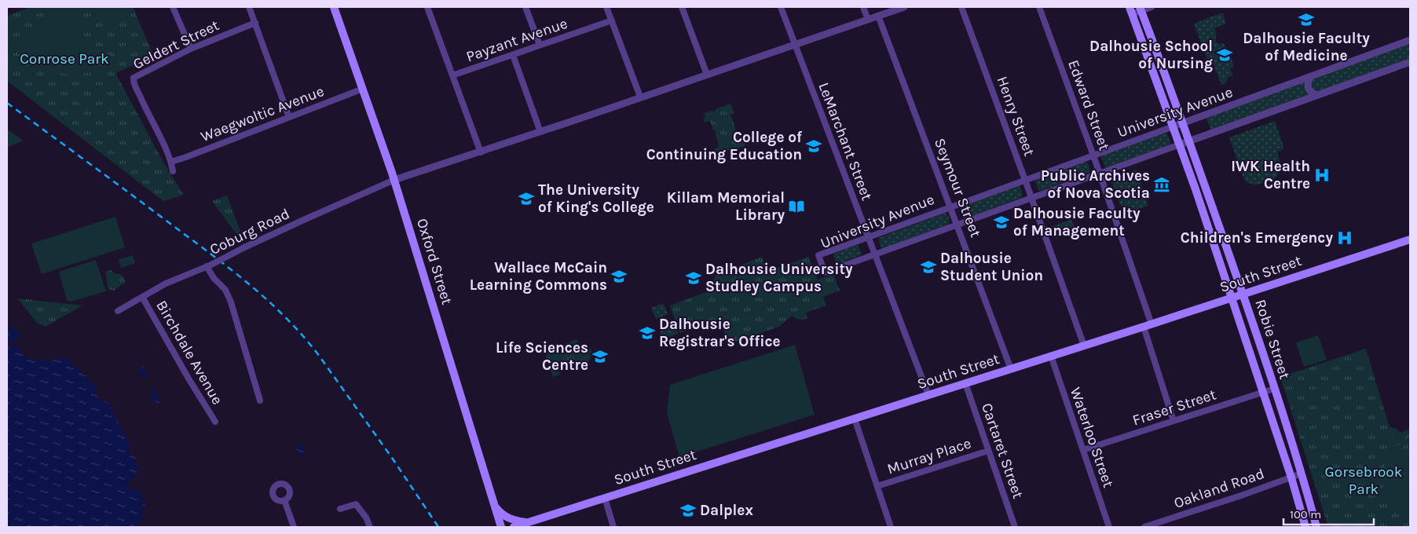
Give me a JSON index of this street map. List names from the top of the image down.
{
  "streets": {
    "main road": ["Oxford Street", "South Street", "Robie Street"],
    "street": [
      "Payzant Avenue",
      "Geldert Street",
      "Edward Street",
      "University Avenue",
      "Waegwoltic Avenue",
      "Henry Street",
      "LeMarchant Street",
      "Seymour Street",
      "Coburg Road",
      "Birchdale Avenue",
      "Fraser Street",
      "Waterloo Street",
      "Cartaret Street",
      "Murray Place",
      "Oakland Road"
    ]
  },
  "crossings": [
    ["Geldert Street", "Waegwoltic Avenue"],
    ["Edward Street", "University Avenue"],
    ["Edward Street", "South Street"],
    ["Edward Street", "Fraser Street"],
    ["University Avenue", "Henry Street"],
    ["University Avenue", "LeMarchant Street"],
    ["University Avenue", "Seymour Street"],
    ["University Avenue", "Robie Street"],
    ["Waegwoltic Avenue", "Oxford Street"],
    ["Henry Street", "South Street"],
    ["LeMarchant Street", "South Street"],
    ["Seymour Street", "South Street"],
    ["Coburg Road", "Oxford Street"],
    ["Coburg Road", "Birchdale Avenue"],
    ["South Street", "Robie Street"],
    ["South Street", "Waterloo Street"],
    ["South Street", "Cartaret Street"],
    ["Robie Street", "Fraser Street"],
    ["Robie Street", "Oakland Road"],
    ["Fraser Street", "Waterloo Street"],
    ["Cartaret Street", "Murray Place"]
  ],
  "parks": ["Conrose Park", "Gorsebrook Park"],
  "places": {
    "school or university": [
      "Dalhousie Faculty of Medicine",
      "Dalhousie School of Nursing",
      "College of Continuing Education",
      "The University of King's College",
      "Dalhousie Faculty of Management",
      "Dalhousie Student Union",
      "Wallace McCain Learning Commons",
      "Dalhousie University Studley Campus",
      "Dalhousie Registrar's Office",
      "Life Sciences Centre",
      "Dalplex"
    ],
    "hospital": ["IWK Health Centre", "Children's Emergency"],
    "museum": ["Public Archives of Nova Scotia"],
    "library": ["Killam Memorial Library"]
  },
  "scale_bar": "100 m"
}
